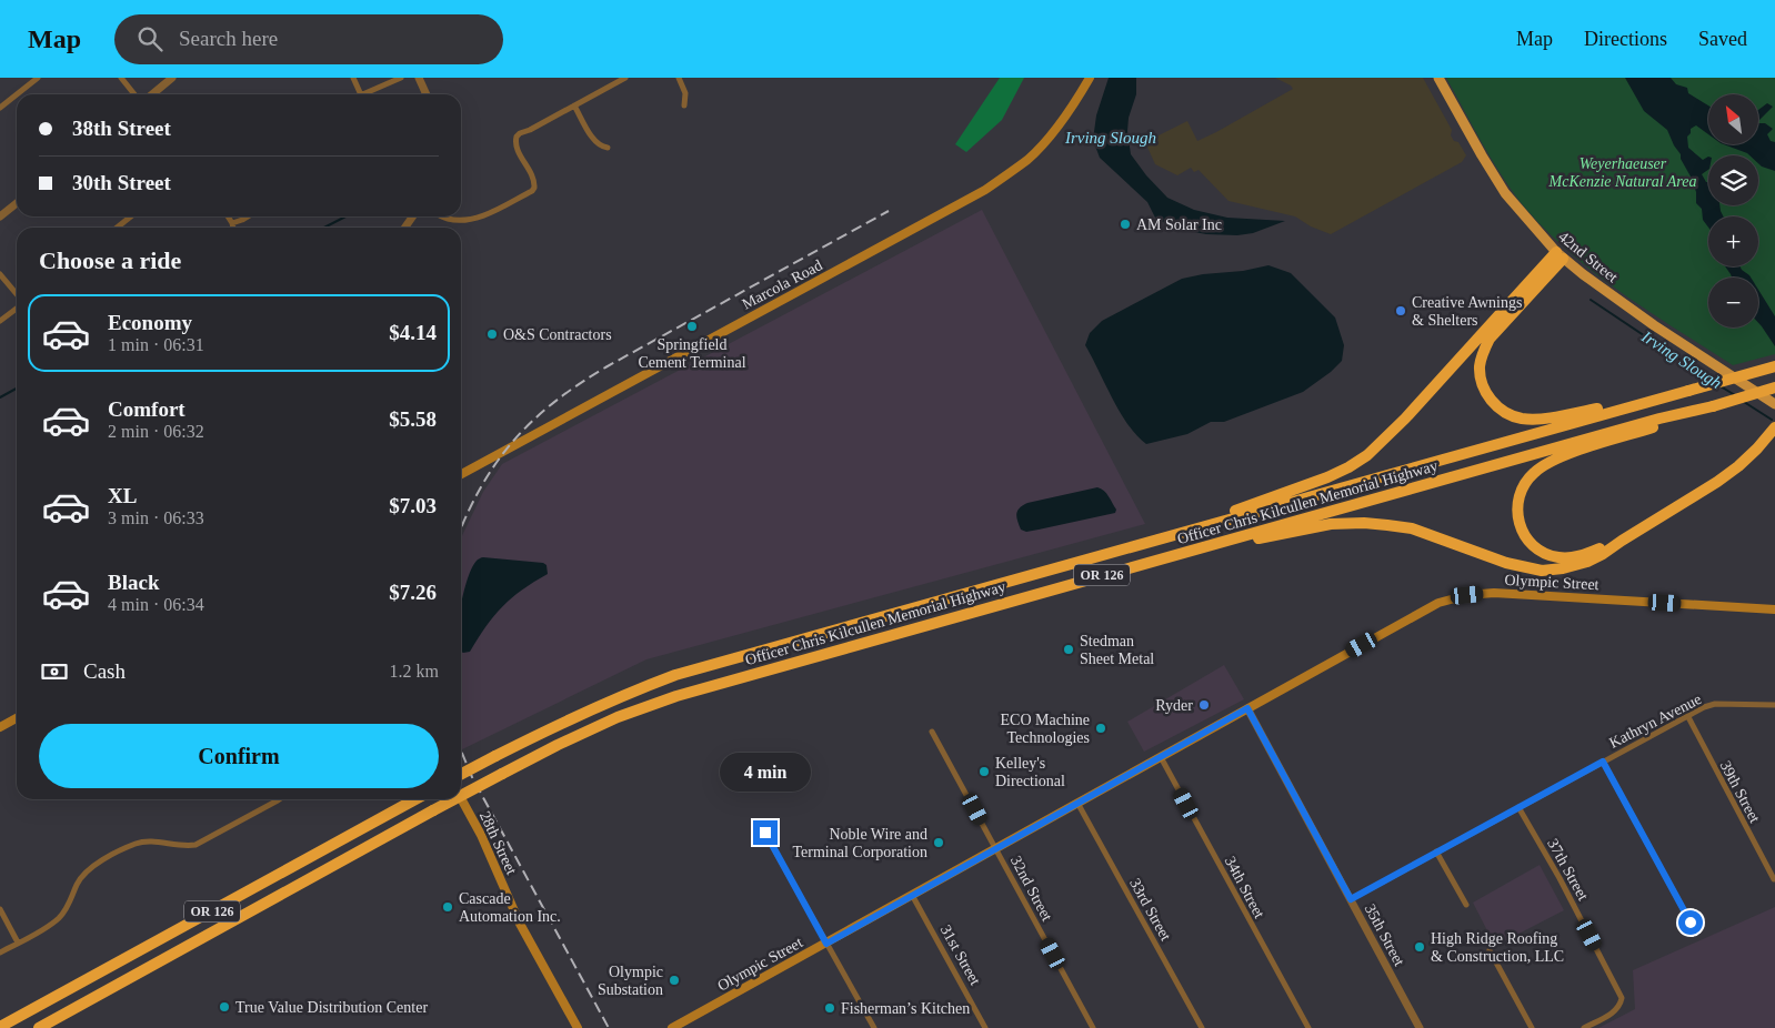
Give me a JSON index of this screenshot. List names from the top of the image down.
{
  "streets": {
    "highway": ["Officer Chris Kilcullen Memorial Highway", "OR 126"],
    "main road": [
      "42nd Street",
      "Marcola Road",
      "Olympic Street",
      "28th Street"
    ],
    "street": [
      "Kathryn Avenue",
      "39th Street",
      "37th Street",
      "34th Street",
      "32nd Street",
      "33rd Street",
      "35th Street",
      "31st Street"
    ]
  },
  "crossings": [
    ["Olympic Street", "34th Street"],
    ["Olympic Street", "32nd Street"],
    ["Olympic Street", "33rd Street"],
    ["Olympic Street", "35th Street"],
    ["Olympic Street", "31st Street"],
    ["Kathryn Avenue", "39th Street"],
    ["Kathryn Avenue", "37th Street"],
    ["Kathryn Avenue", "35th Street"]
  ],
  "water": ["Irving Slough"],
  "parks": ["Weyerhaeuser McKenzie Natural Area"],
  "places": [
    "AM Solar Inc",
    "Creative Awnings & Shelters",
    "Springfield Cement Terminal",
    "O&S Contractors",
    "Stedman Sheet Metal",
    "Ryder",
    "ECO Machine Technologies",
    "Kelley's Directional",
    "Noble Wire and Terminal Corporation",
    "Cascade Automation Inc.",
    "High Ridge Roofing & Construction, LLC",
    "Olympic Substation",
    "True Value Distribution Center",
    "Fisherman’s Kitchen"
  ],
  "north": "top left",
  "page": {
    "header": "Map",
    "search": "Search here",
    "nav": ["Map", "Directions", "Saved"],
    "map_buttons": ["+", "−"],
    "banner": ["38th Street", "30th Street"],
    "heading": "Choose a ride",
    "list": [
      {
        "name": "Economy",
        "note": "1 min · 06:31",
        "value": "$4.14"
      },
      {
        "name": "Comfort",
        "note": "2 min · 06:32",
        "value": "$5.58"
      },
      {
        "name": "XL",
        "note": "3 min · 06:33",
        "value": "$7.03"
      },
      {
        "name": "Black",
        "note": "4 min · 06:34",
        "value": "$7.26"
      }
    ],
    "pay": ["Cash", "1.2 km"],
    "buttons": "Confirm",
    "bubble": "4 min"
  }
}
